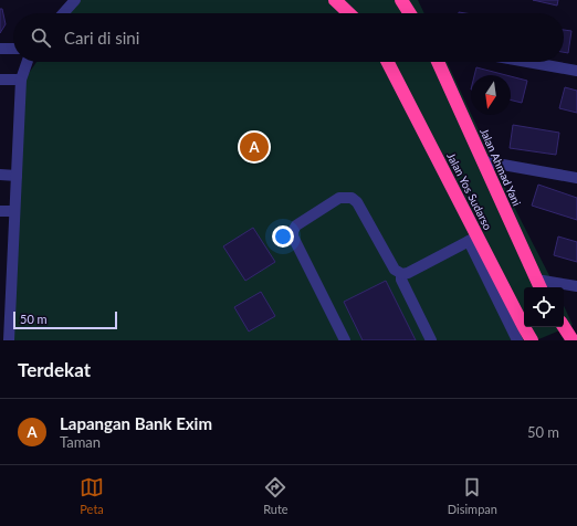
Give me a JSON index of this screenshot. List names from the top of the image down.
{
  "streets": {
    "highway": ["Jalan Ahmad Yani", "Jalan Yos Sudarso"]
  },
  "scale_bar": "50 m",
  "north": "bottom",
  "page": {
    "search": "Cari di sini",
    "pins": "A",
    "scale": "50 m",
    "heading": "Terdekat",
    "list": [
      {
        "mark": "A",
        "name": "Lapangan Bank Exim",
        "note": "Taman",
        "value": "50 m"
      }
    ],
    "nav": ["Peta", "Rute", "Disimpan"]
  }
}
